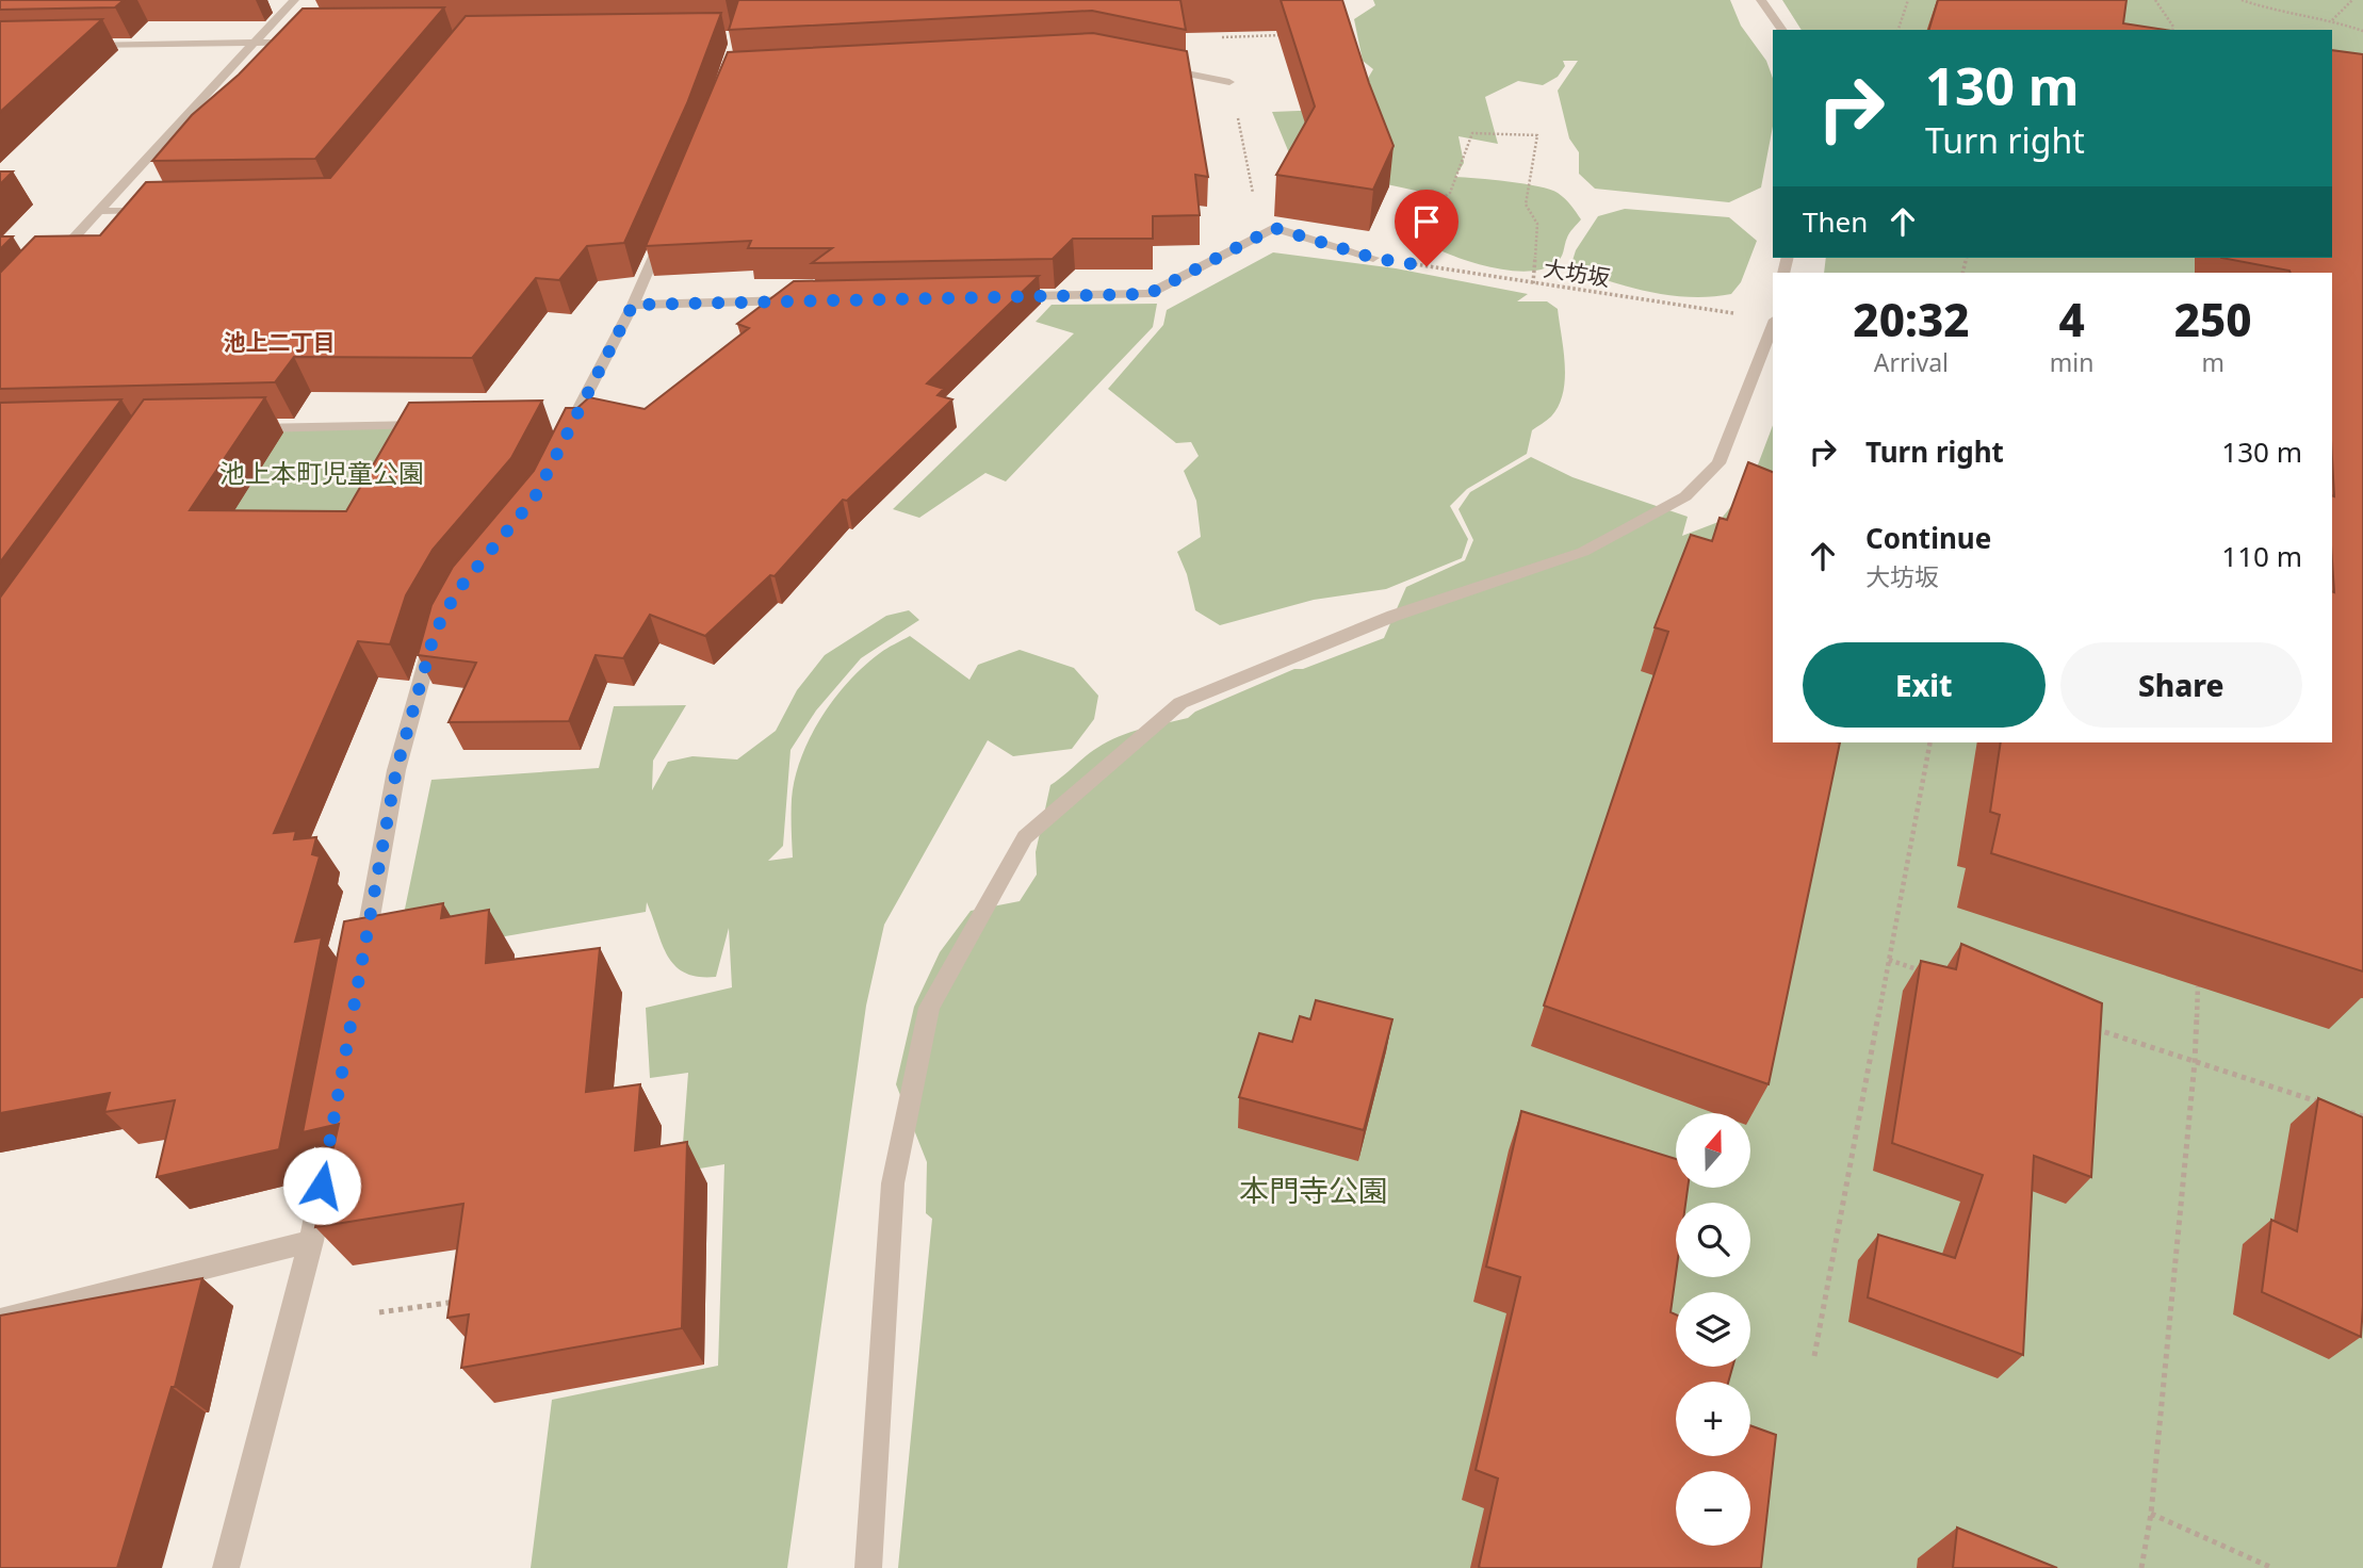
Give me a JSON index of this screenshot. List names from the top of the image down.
{
  "streets": {
    "path": ["大坊坂"]
  },
  "districts": ["池上二丁目"],
  "parks": ["池上本町児童公園", "本門寺公園"],
  "north": "top",
  "page": {
    "turn": ["130 m", "Turn right"],
    "then": "Then",
    "eta": [
      "20:32",
      "Arrival",
      "4",
      "min",
      "250",
      "m"
    ],
    "list": [
      {
        "name": "Turn right",
        "value": "130 m"
      },
      {
        "name": "Continue",
        "note": "大坊坂",
        "value": "110 m"
      }
    ],
    "buttons": ["Exit", "Share"],
    "map_buttons": ["+", "−"]
  }
}
